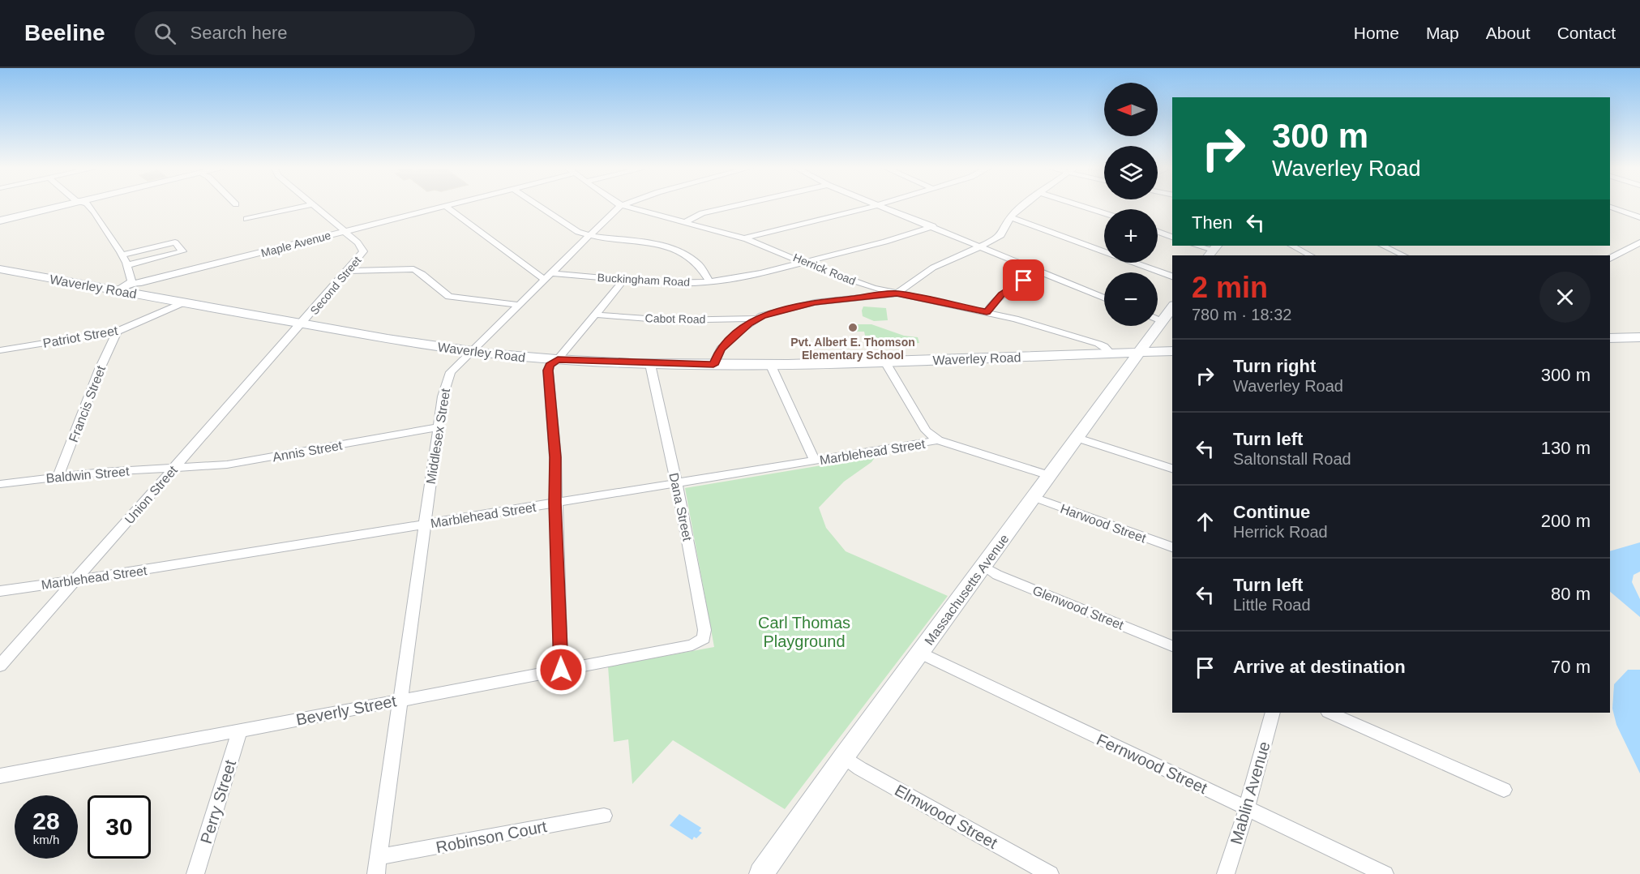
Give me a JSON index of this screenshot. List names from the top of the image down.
{
  "streets": {
    "street": [
      "Maple Avenue",
      "Herrick Road",
      "Buckingham Road",
      "Second Street",
      "Waverley Road",
      "Cabot Road",
      "Patriot Street",
      "Francis Street",
      "Middlesex Street",
      "Annis Street",
      "Marblehead Street",
      "Baldwin Street",
      "Union Street",
      "Dana Street",
      "Harwood Street",
      "Massachusetts Avenue",
      "Glenwood Street",
      "Beverly Street",
      "Fernwood Street",
      "Mablin Avenue",
      "Perry Street",
      "Elmwood Street",
      "Robinson Court"
    ]
  },
  "crossings": [
    ["Maple Avenue", "Second Street"],
    ["Maple Avenue", "Waverley Road"],
    ["Herrick Road", "Buckingham Road"],
    ["Herrick Road", "Waverley Road"],
    ["Herrick Road", "Middlesex Street"],
    ["Buckingham Road", "Middlesex Street"],
    ["Second Street", "Waverley Road"],
    ["Second Street", "Union Street"],
    ["Waverley Road", "Patriot Street"],
    ["Waverley Road", "Middlesex Street"],
    ["Waverley Road", "Union Street"],
    ["Waverley Road", "Dana Street"],
    ["Waverley Road", "Massachusetts Avenue"],
    ["Patriot Street", "Francis Street"],
    ["Francis Street", "Baldwin Street"],
    ["Middlesex Street", "Annis Street"],
    ["Middlesex Street", "Marblehead Street"],
    ["Middlesex Street", "Beverly Street"],
    ["Middlesex Street", "Robinson Court"],
    ["Annis Street", "Baldwin Street"],
    ["Annis Street", "Union Street"],
    ["Marblehead Street", "Union Street"],
    ["Marblehead Street", "Dana Street"],
    ["Marblehead Street", "Massachusetts Avenue"],
    ["Baldwin Street", "Union Street"],
    ["Dana Street", "Beverly Street"],
    ["Harwood Street", "Massachusetts Avenue"],
    ["Massachusetts Avenue", "Glenwood Street"],
    ["Massachusetts Avenue", "Fernwood Street"],
    ["Massachusetts Avenue", "Elmwood Street"],
    ["Beverly Street", "Perry Street"],
    ["Fernwood Street", "Mablin Avenue"]
  ],
  "parks": ["Carl Thomas Playground"],
  "places": ["Pvt. Albert E. Thomson Elementary School"],
  "north": "left",
  "page": {
    "header": "Beeline",
    "search": "Search here",
    "nav": [
      "Home",
      "Map",
      "About",
      "Contact"
    ],
    "map_buttons": ["+", "−"],
    "turn": ["300 m", "Waverley Road"],
    "then": "Then",
    "heading": ["2 min", "780 m · 18:32"],
    "list": [
      {
        "name": "Turn right",
        "note": "Waverley Road",
        "value": "300 m"
      },
      {
        "name": "Turn left",
        "note": "Saltonstall Road",
        "value": "130 m"
      },
      {
        "name": "Continue",
        "note": "Herrick Road",
        "value": "200 m"
      },
      {
        "name": "Turn left",
        "note": "Little Road",
        "value": "80 m"
      },
      {
        "name": "Arrive at destination",
        "value": "70 m"
      }
    ],
    "speed": "28 km/h",
    "limit": "30"
  }
}
